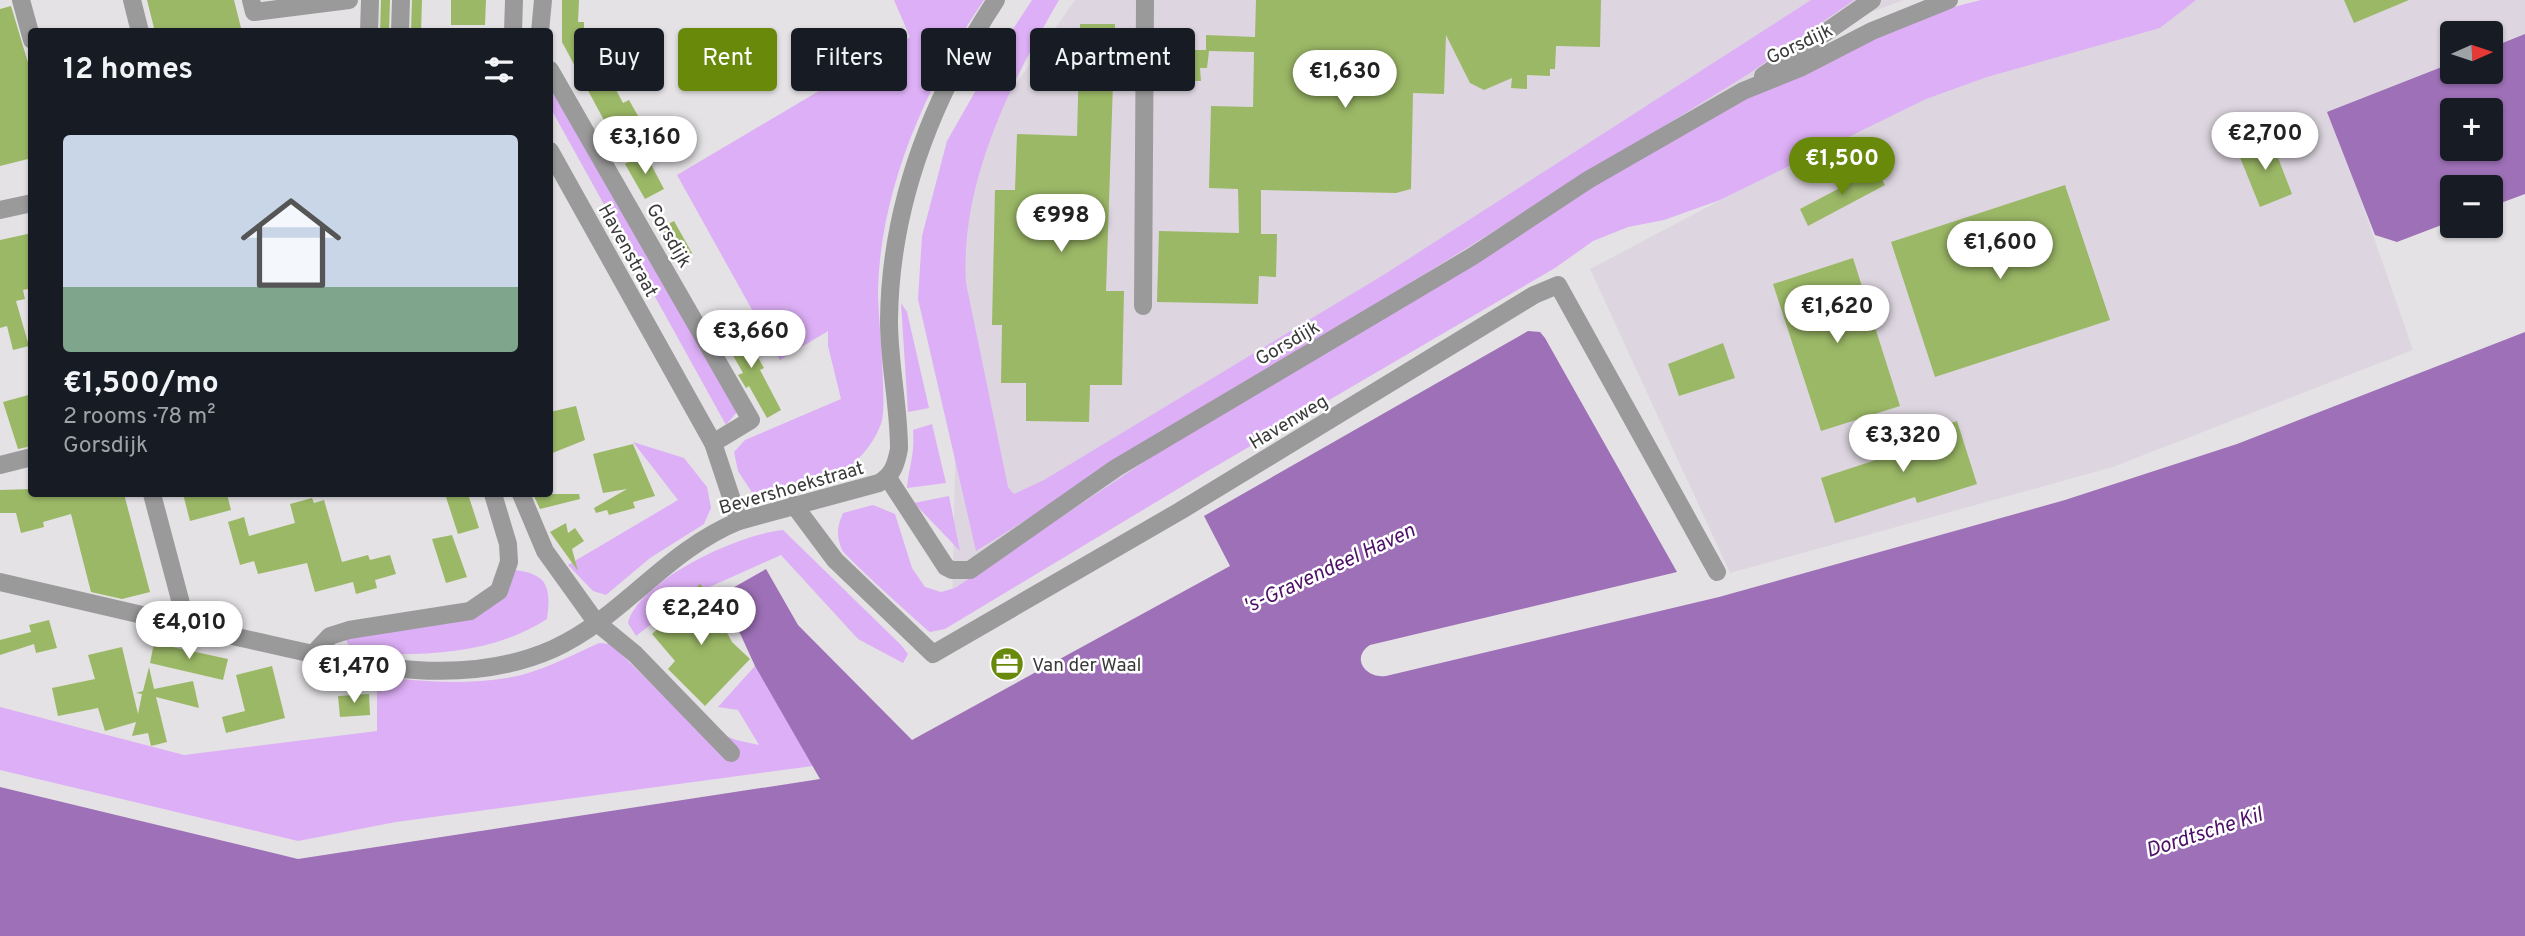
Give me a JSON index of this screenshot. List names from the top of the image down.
{
  "streets": {
    "street": [
      "Gorsdijk",
      "Havenstraat",
      "Havenweg",
      "Bevershoekstraat"
    ]
  },
  "crossings": [
    ["Gorsdijk", "Havenstraat"],
    ["Gorsdijk", "Bevershoekstraat"],
    ["Havenstraat", "Bevershoekstraat"],
    ["Havenweg", "Bevershoekstraat"]
  ],
  "water": ["'s-Gravendeel Haven", "Dordtsche Kil"],
  "places": {
    "office": ["Van der Waal"]
  },
  "north": "right",
  "page": {
    "map_buttons": ["+", "−"],
    "chip": [
      "Buy",
      "Rent",
      "Filters",
      "New",
      "Apartment"
    ],
    "heading": "12 homes",
    "price": [
      "€1,630",
      "€2,700",
      "€3,160",
      "€1,500",
      "€998",
      "€1,600",
      "€1,620",
      "€3,660",
      "€3,320",
      "€2,240",
      "€4,010",
      "€1,470"
    ],
    "list": [
      {
        "name": "€1,500/mo",
        "note": "2 rooms · 78 m² · Gorsdijk"
      }
    ]
  }
}
